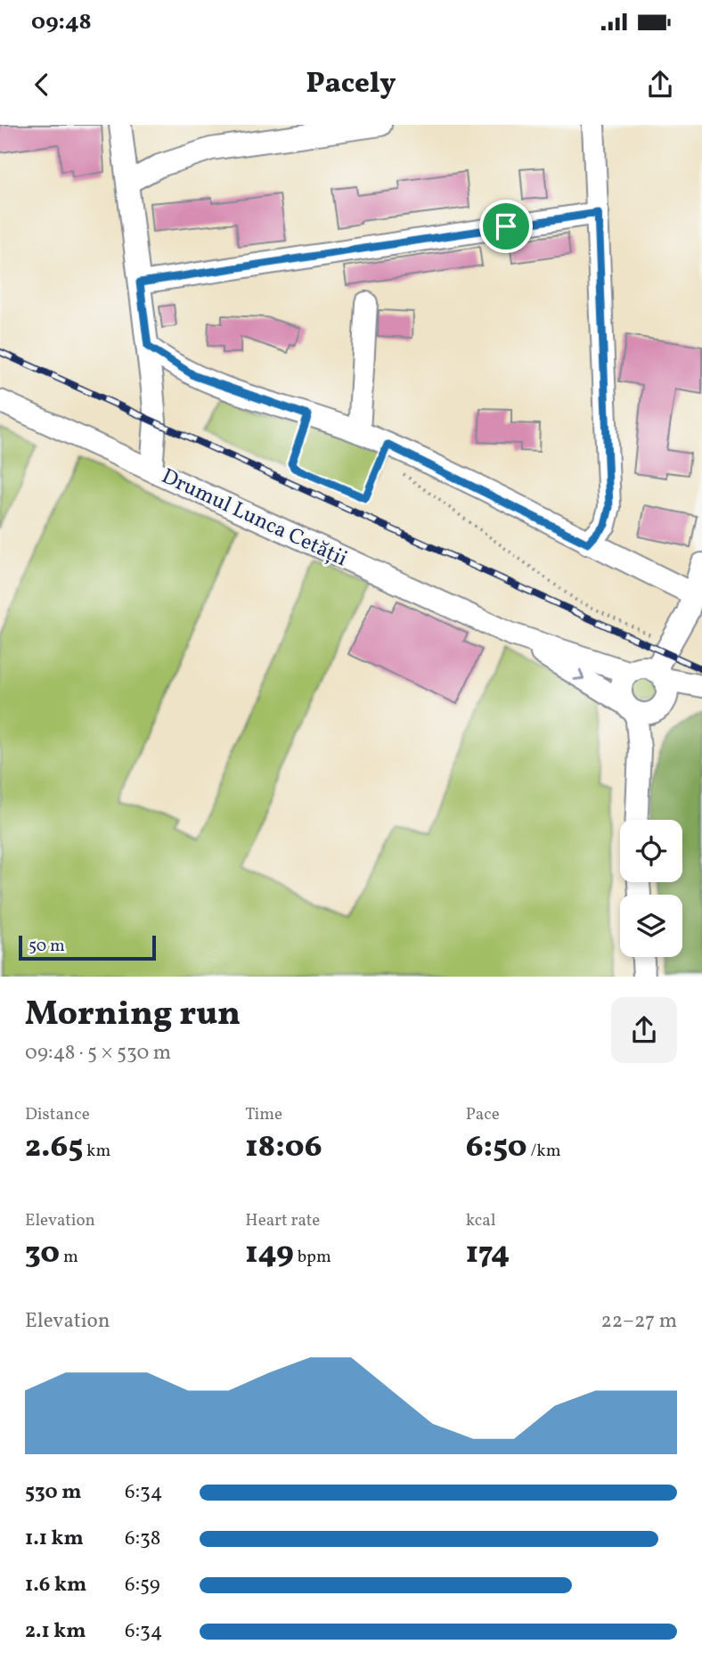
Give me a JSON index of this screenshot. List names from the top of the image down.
{
  "streets": {
    "street": ["Drumul Lunca Cetății"]
  },
  "scale_bar": "50 m",
  "page": {
    "status": "09:48",
    "header": "Pacely",
    "scale": "50 m",
    "heading": ["Morning run", "09:48 · 5 × 530 m"],
    "stats": [
      ["Distance", "2.65 km"],
      ["Time", "18:06"],
      ["Pace", "6:50 /km"],
      ["Elevation", "30 m"],
      ["Heart rate", "149 bpm"],
      ["kcal", "174"]
    ],
    "chart": ["Elevation", "22–27 m"],
    "list": [
      {
        "name": "530 m",
        "note": "6:34"
      },
      {
        "name": "1.1 km",
        "note": "6:38"
      },
      {
        "name": "1.6 km",
        "note": "6:59"
      },
      {
        "name": "2.1 km",
        "note": "6:34"
      }
    ]
  }
}
